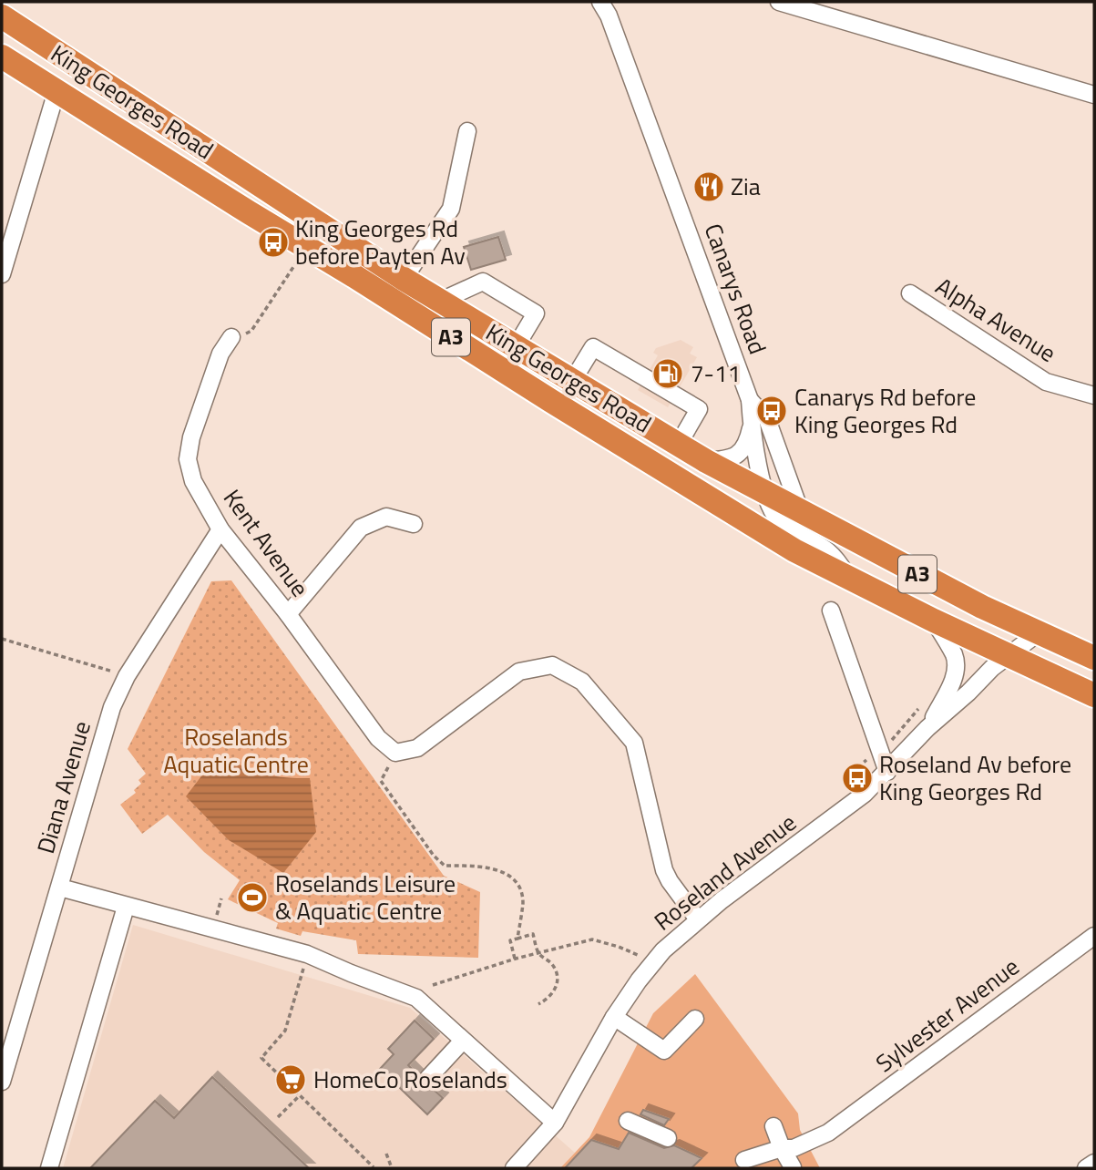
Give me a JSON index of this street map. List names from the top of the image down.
{
  "streets": {
    "highway": ["King Georges Road", "A3"],
    "street": [
      "Canarys Road",
      "Alpha Avenue",
      "Kent Avenue",
      "Diana Avenue",
      "Roseland Avenue",
      "Sylvester Avenue"
    ]
  },
  "crossings": [
    ["King Georges Road", "Canarys Road"],
    ["King Georges Road", "Roseland Avenue"],
    ["Kent Avenue", "Diana Avenue"]
  ],
  "parks": ["Roselands Aquatic Centre"],
  "places": {
    "restaurant": ["Zia"],
    "bus stop": ["King Georges Rd before Payten Av", "Canarys Rd before King Georges Rd", "Roseland Av before King Georges Rd"],
    "fuel station": ["7-11"],
    "sports": ["Roselands Leisure & Aquatic Centre"],
    "supermarket": ["HomeCo Roselands"]
  }
}
